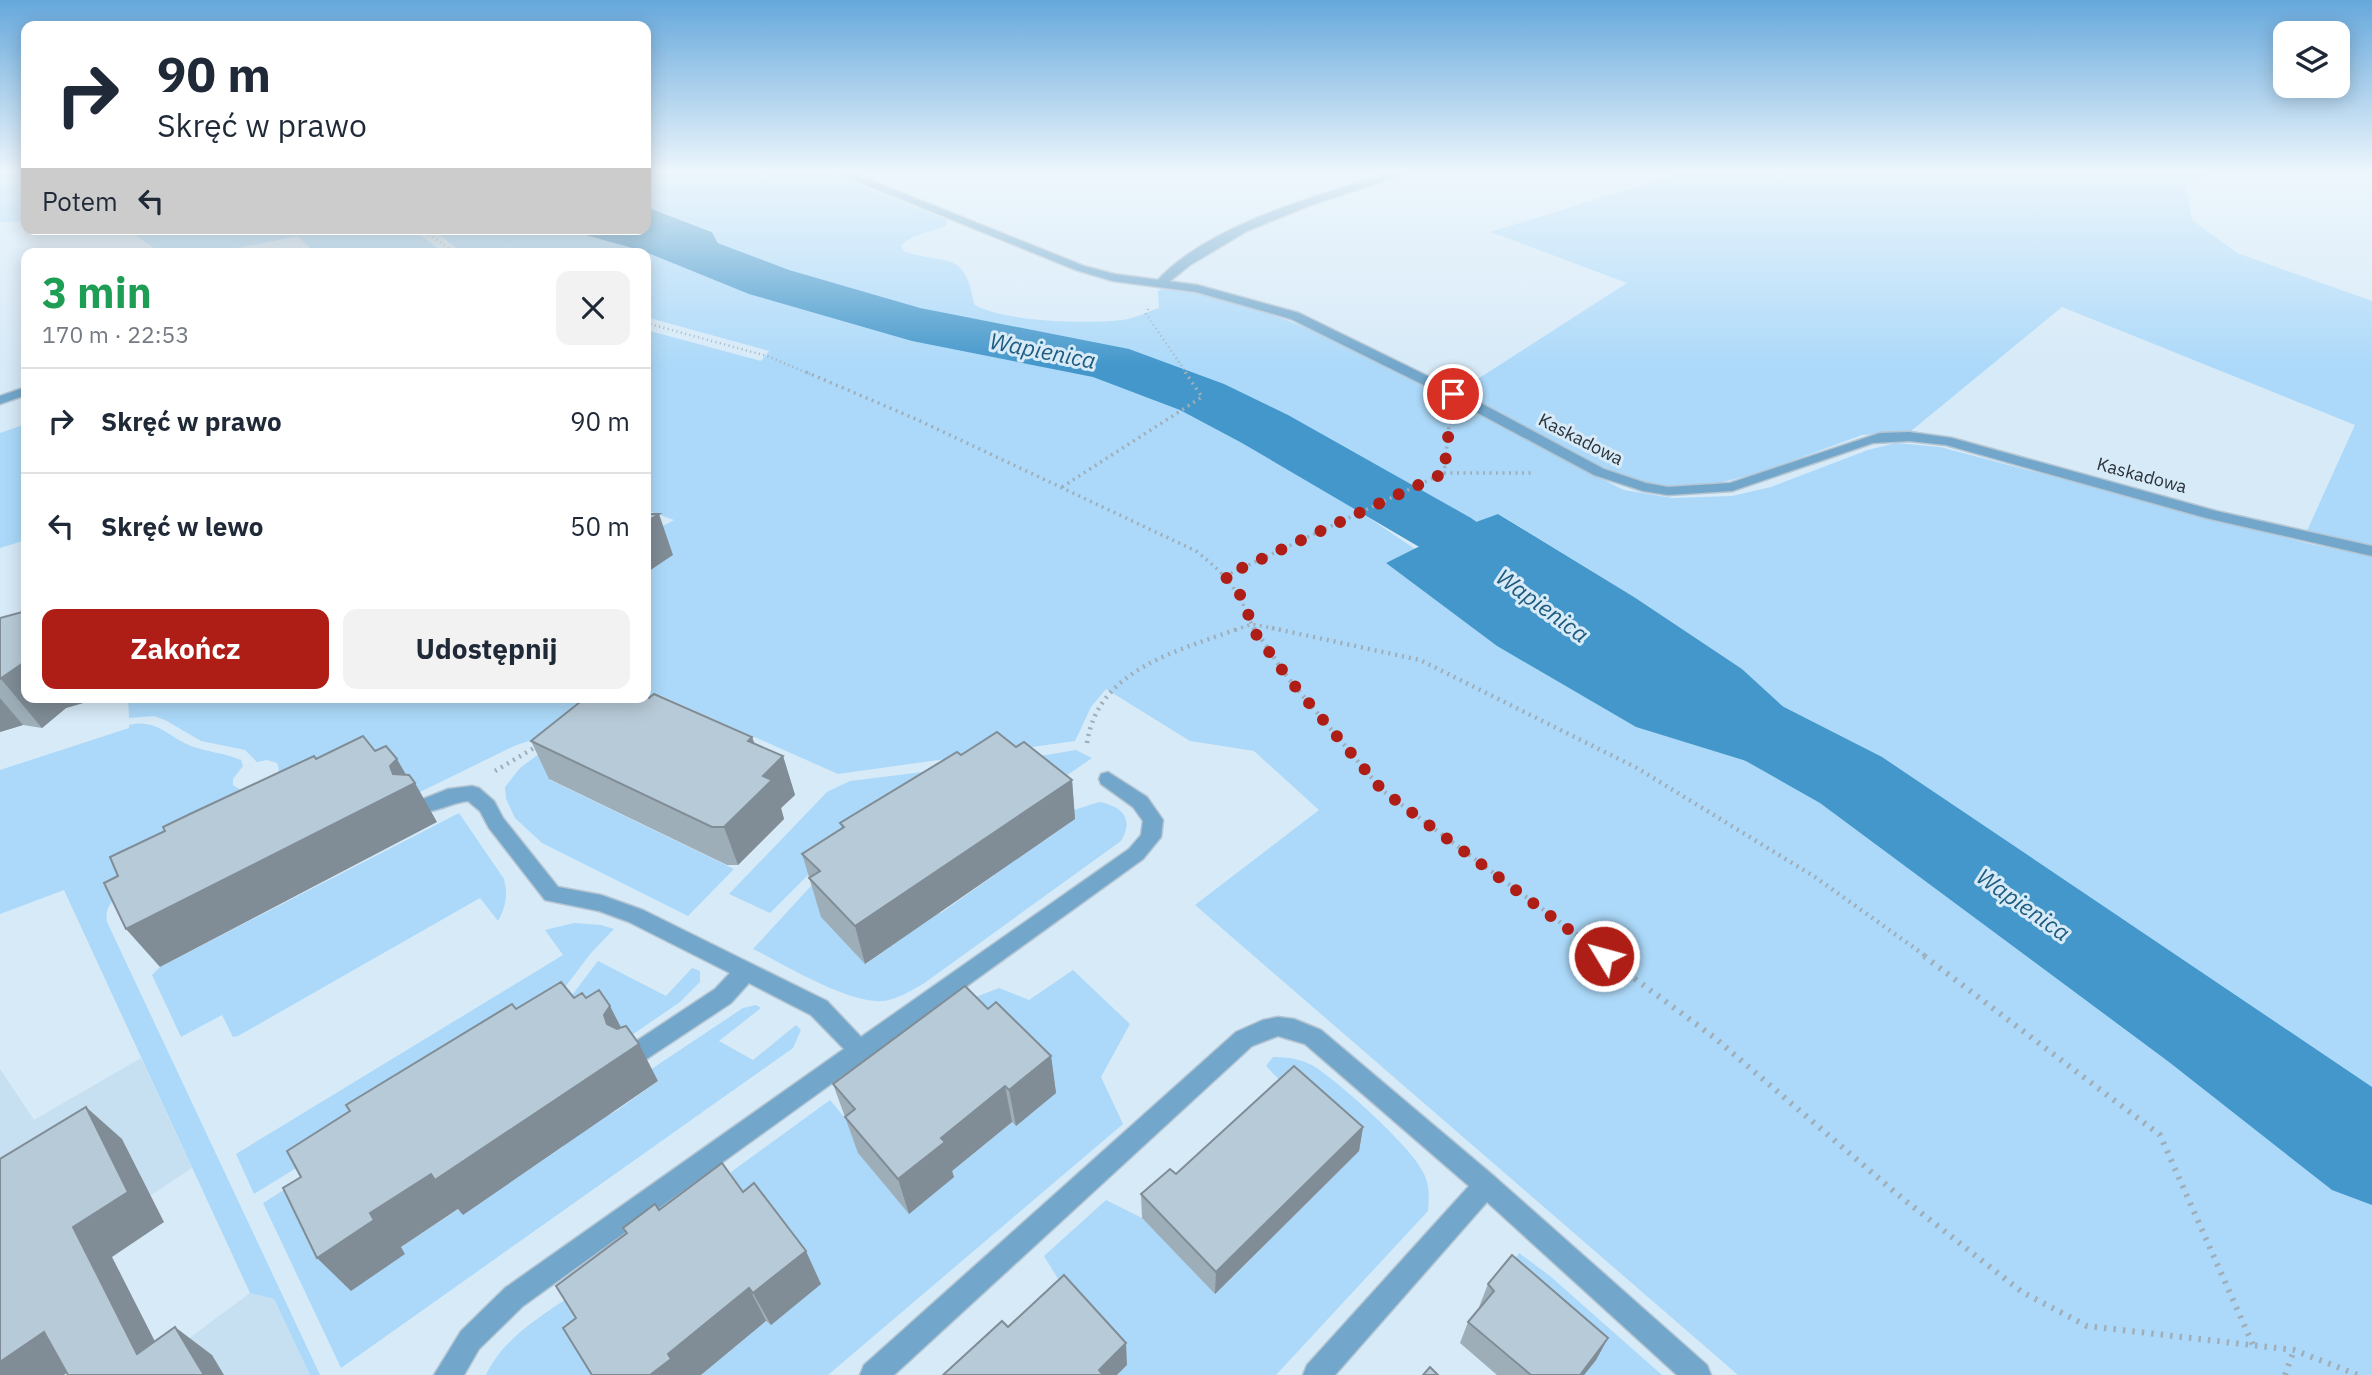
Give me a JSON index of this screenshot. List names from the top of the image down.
{
  "streets": {
    "street": ["Kaskadowa"]
  },
  "water": ["Wapienica"],
  "page": {
    "turn": ["90 m", "Skręć w prawo"],
    "then": "Potem",
    "heading": ["3 min", "170 m · 22:53"],
    "list": [
      {
        "name": "Skręć w prawo",
        "value": "90 m"
      },
      {
        "name": "Skręć w lewo",
        "value": "50 m"
      }
    ],
    "buttons": ["Zakończ", "Udostępnij"]
  }
}
